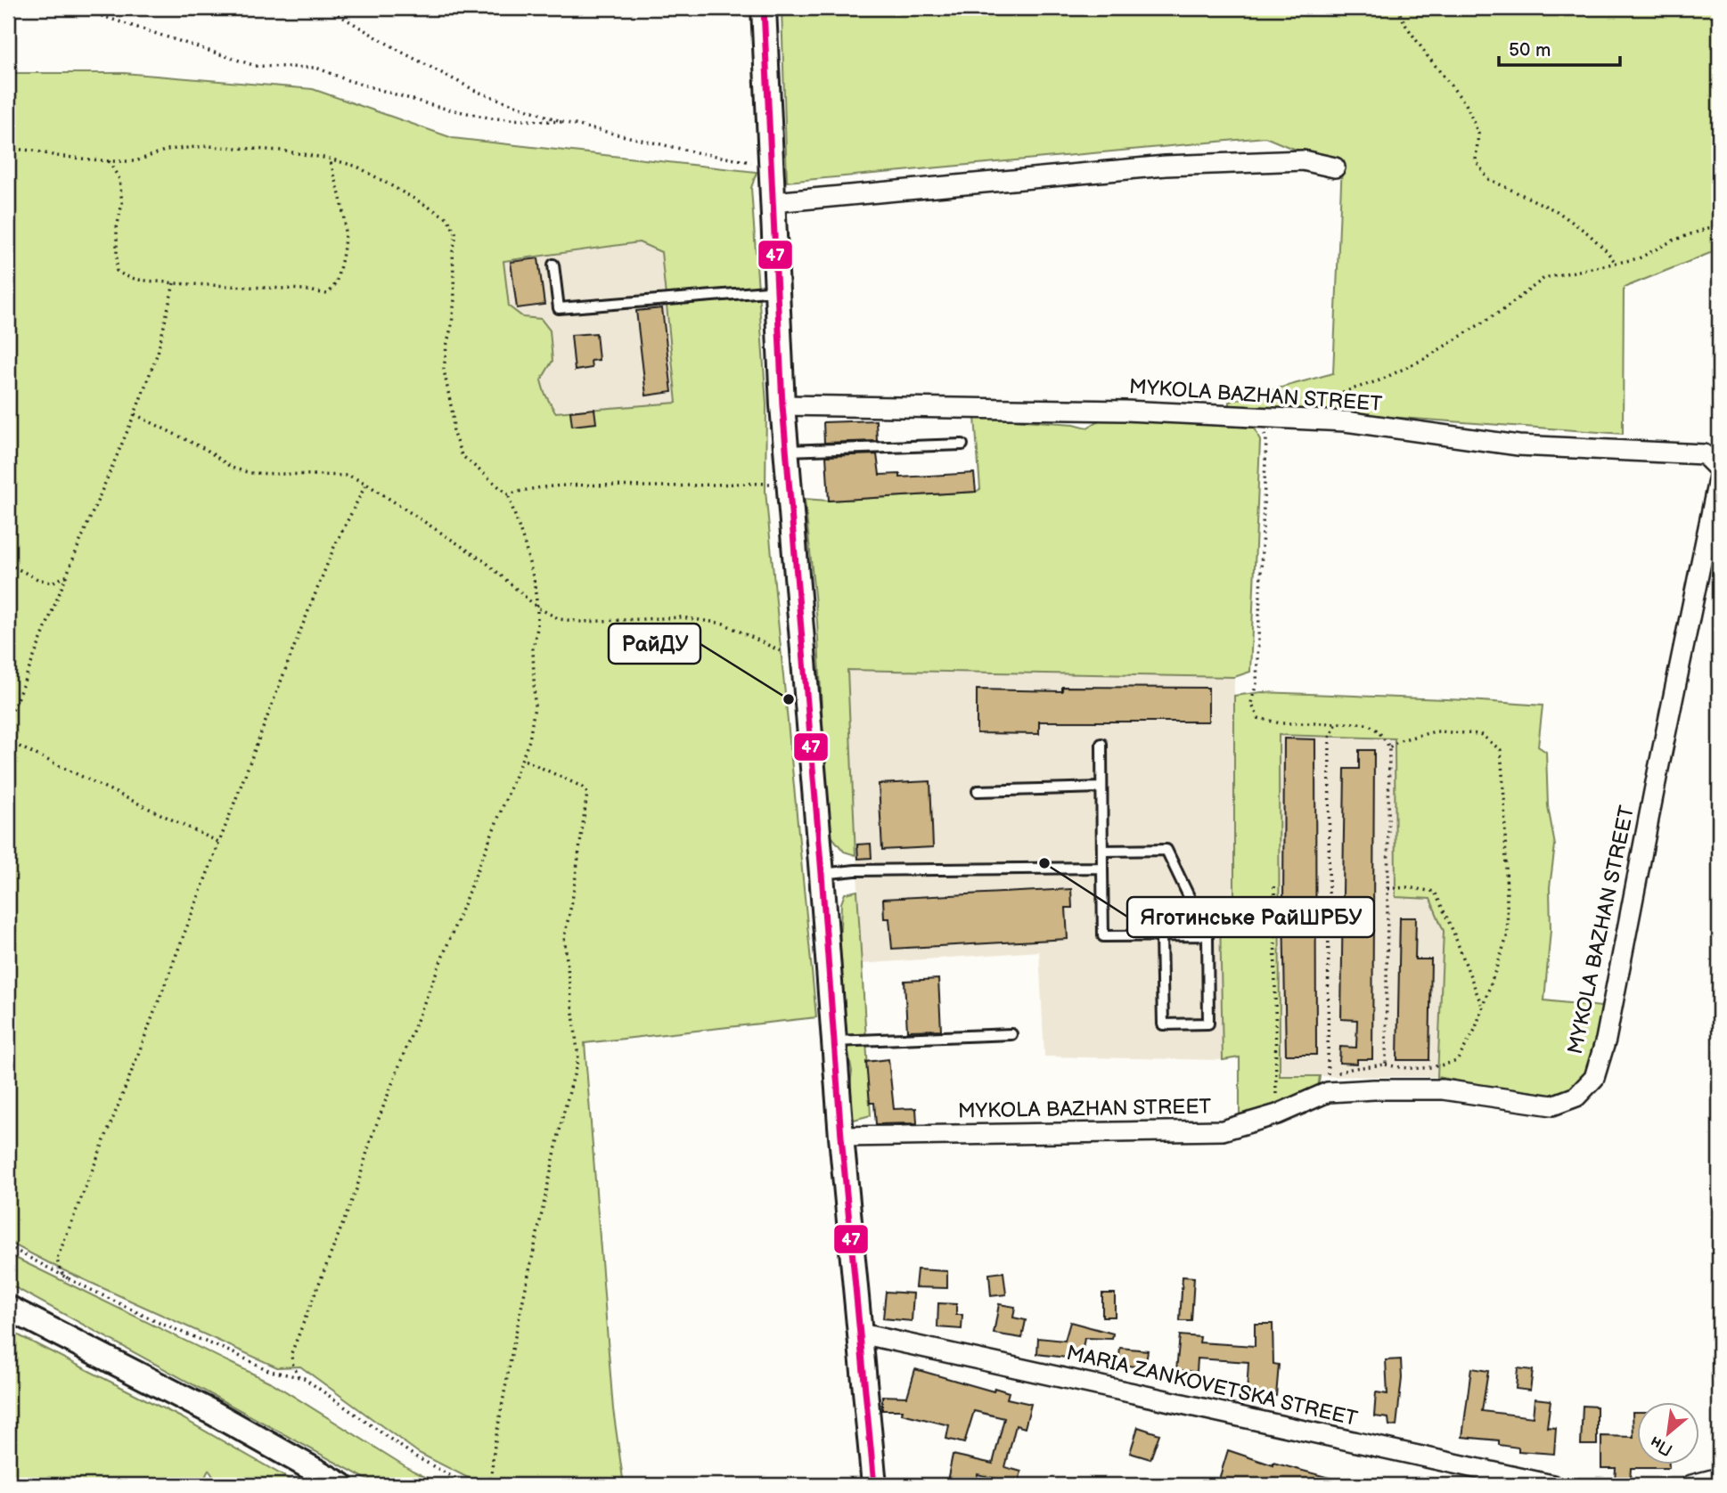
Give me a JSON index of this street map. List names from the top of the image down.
{
  "streets": {
    "street": ["MYKOLA BAZHAN STREET", "MARIA ZANKOVETSKA STREET"]
  },
  "places": ["РайДУ", "Яготинське РайШРБУ"],
  "lines": ["transit line 47"],
  "scale_bar": "50 m",
  "north": "bottom left"
}
